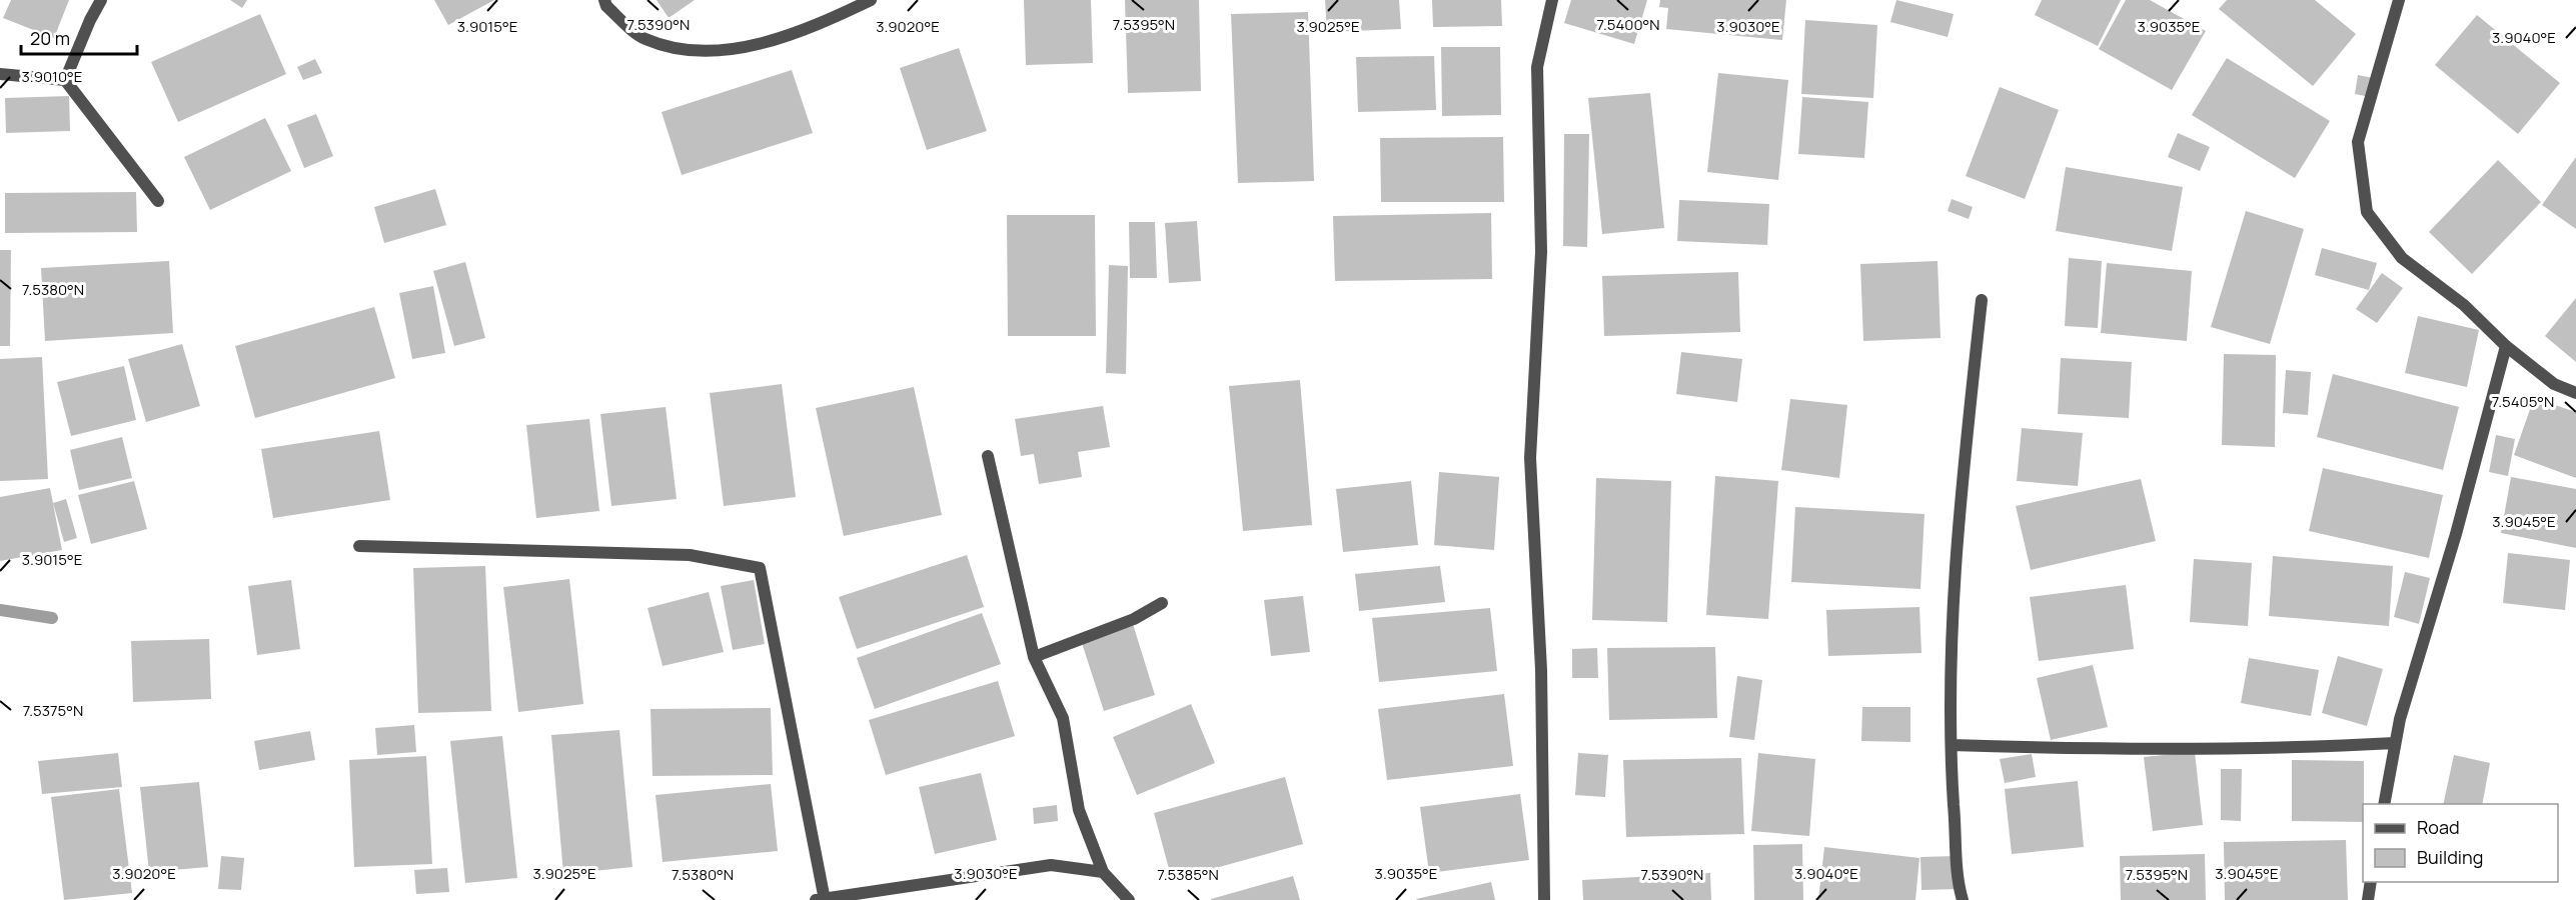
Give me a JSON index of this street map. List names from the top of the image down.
{
  "legend": ["Road", "Building"],
  "scale_bar": "20 m",
  "coordinates": [
    "7.5390°N",
    "7.5395°N",
    "7.5400°N",
    "3.9015°E",
    "3.9020°E",
    "3.9025°E",
    "3.9030°E",
    "3.9035°E",
    "3.9040°E",
    "3.9010°E",
    "7.5380°N",
    "7.5405°N",
    "3.9045°E",
    "7.5375°N",
    "7.5385°N"
  ]
}
